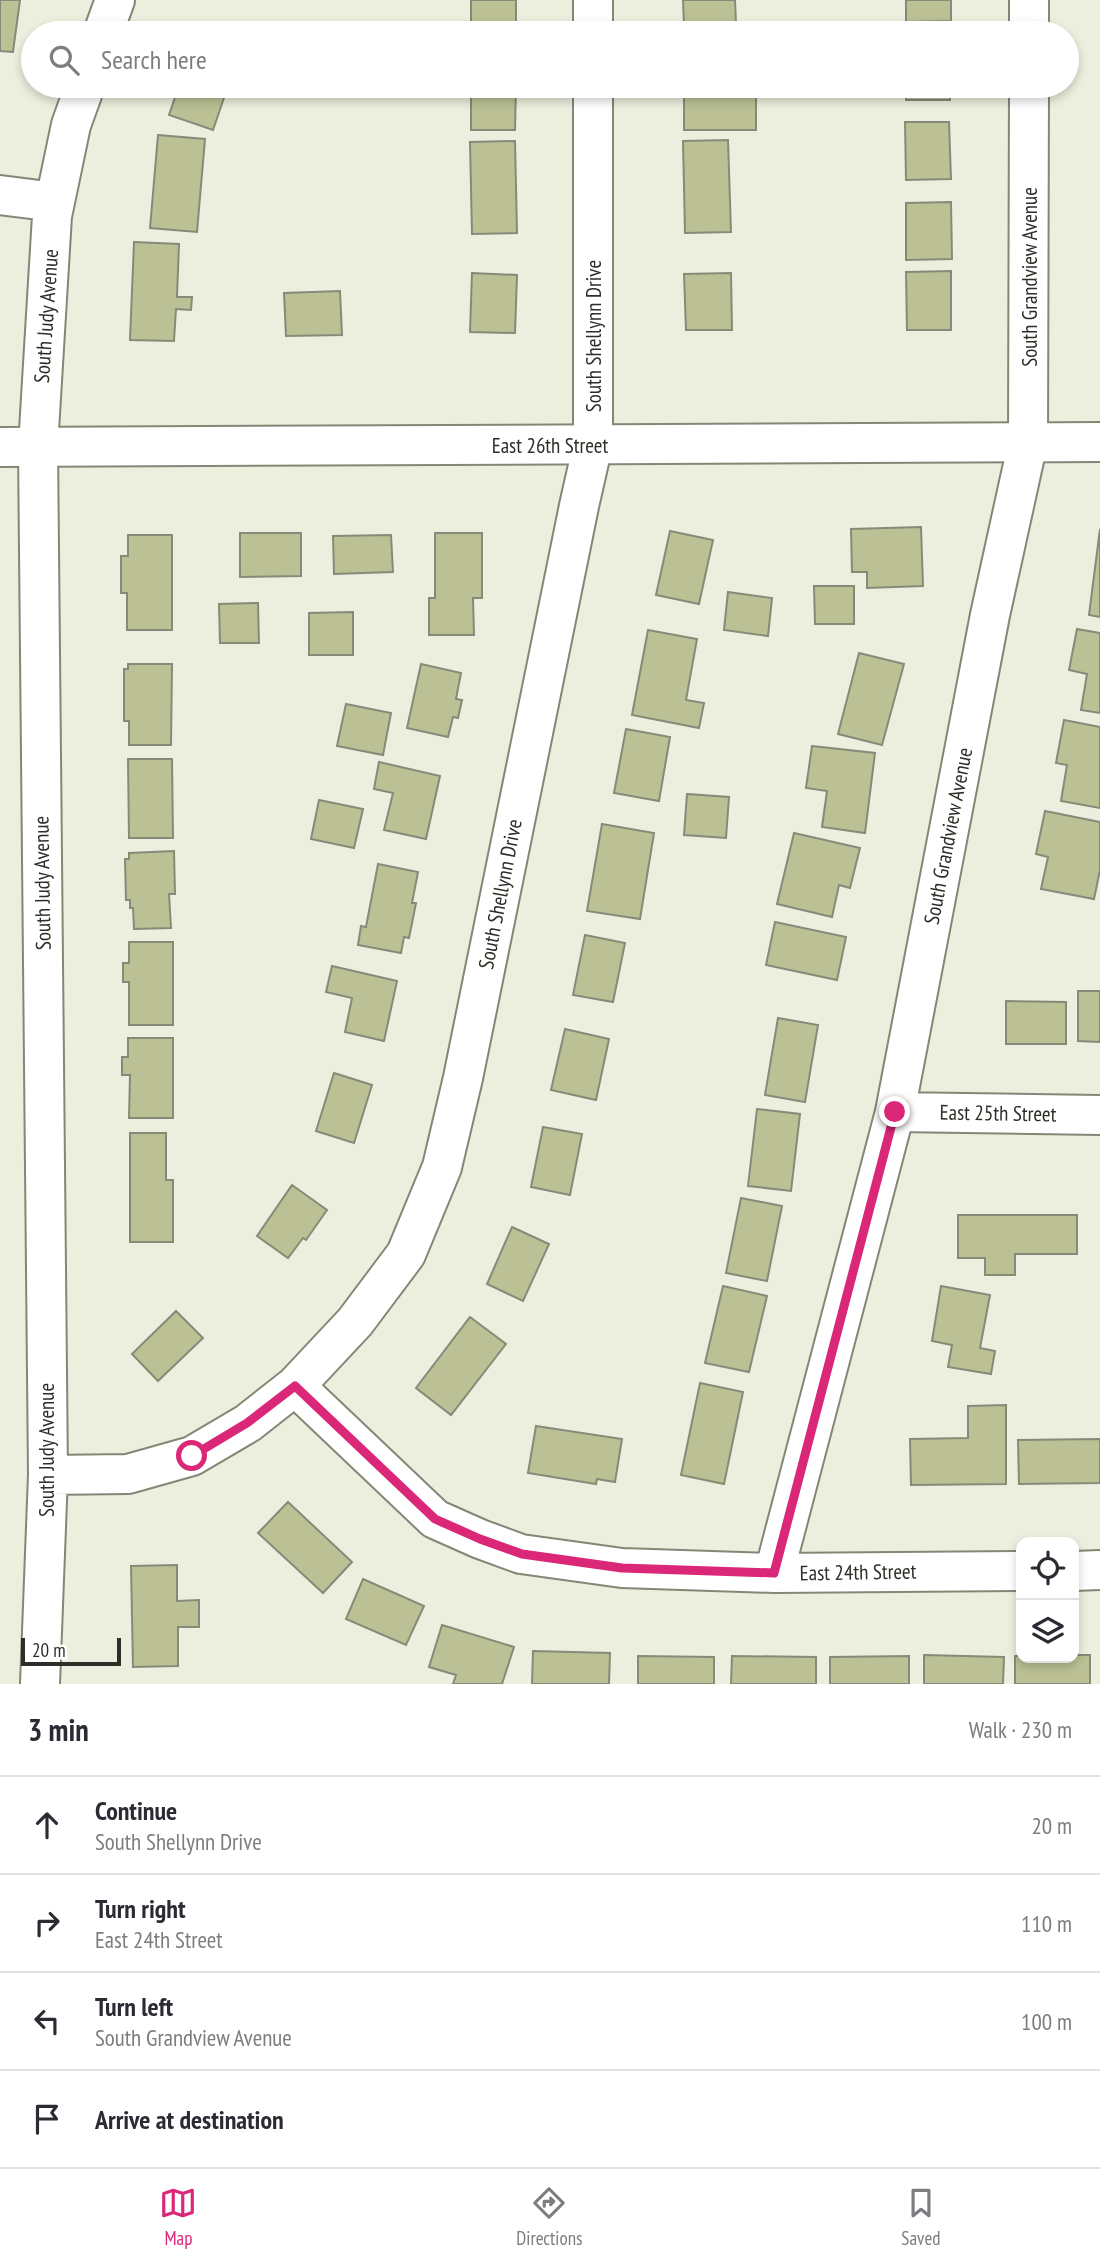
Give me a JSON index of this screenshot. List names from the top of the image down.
{
  "streets": {
    "street": [
      "South Grandview Avenue",
      "South Judy Avenue",
      "South Shellynn Drive",
      "East 26th Street",
      "East 25th Street",
      "East 24th Street"
    ]
  },
  "crossings": [
    ["South Grandview Avenue", "East 26th Street"],
    ["South Grandview Avenue", "East 25th Street"],
    ["South Grandview Avenue", "East 24th Street"],
    ["South Judy Avenue", "South Shellynn Drive"],
    ["South Judy Avenue", "East 26th Street"],
    ["South Shellynn Drive", "East 26th Street"],
    ["South Shellynn Drive", "East 24th Street"]
  ],
  "scale_bar": "20 m",
  "page": {
    "search": "Search here",
    "scale": "20 m",
    "heading": ["3 min", "Walk · 230 m"],
    "list": [
      ["Continue", "South Shellynn Drive", "20 m"],
      ["Turn right", "East 24th Street", "110 m"],
      ["Turn left", "South Grandview Avenue", "100 m"],
      "Arrive at destination"
    ],
    "nav": ["Map", "Directions", "Saved"]
  }
}
